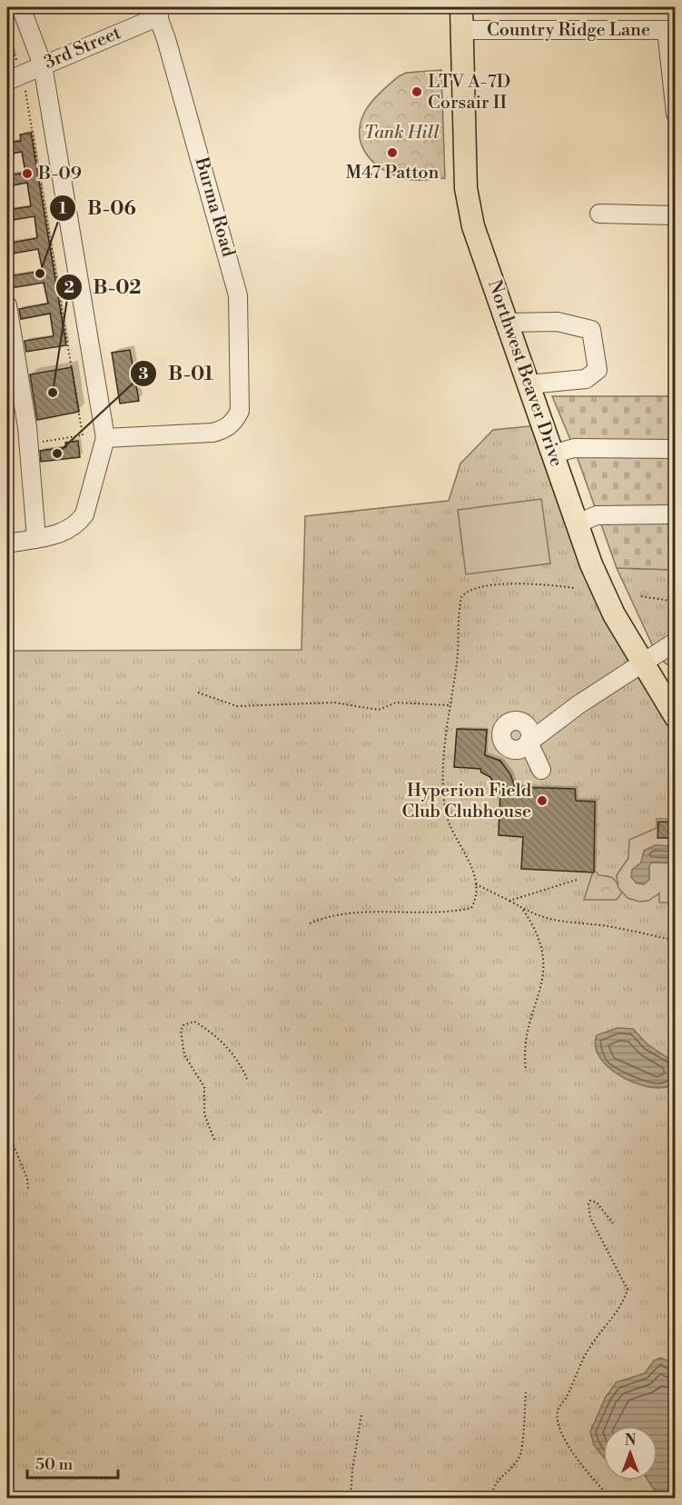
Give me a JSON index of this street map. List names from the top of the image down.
{
  "streets": {
    "main road": ["Northwest Beaver Drive"],
    "street": ["Country Ridge Lane", "3rd Street", "Burma Road"]
  },
  "crossings": [
    ["Country Ridge Lane", "Northwest Beaver Drive"],
    ["3rd Street", "Burma Road"]
  ],
  "parks": ["Tank Hill"],
  "places": [
    "LTV A-7D Corsair II",
    "M47 Patton",
    "B-09",
    "B-06",
    "B-02",
    "B-01",
    "Hyperion Field Club Clubhouse"
  ],
  "scale_bar": "50 m",
  "north": "top"
}
